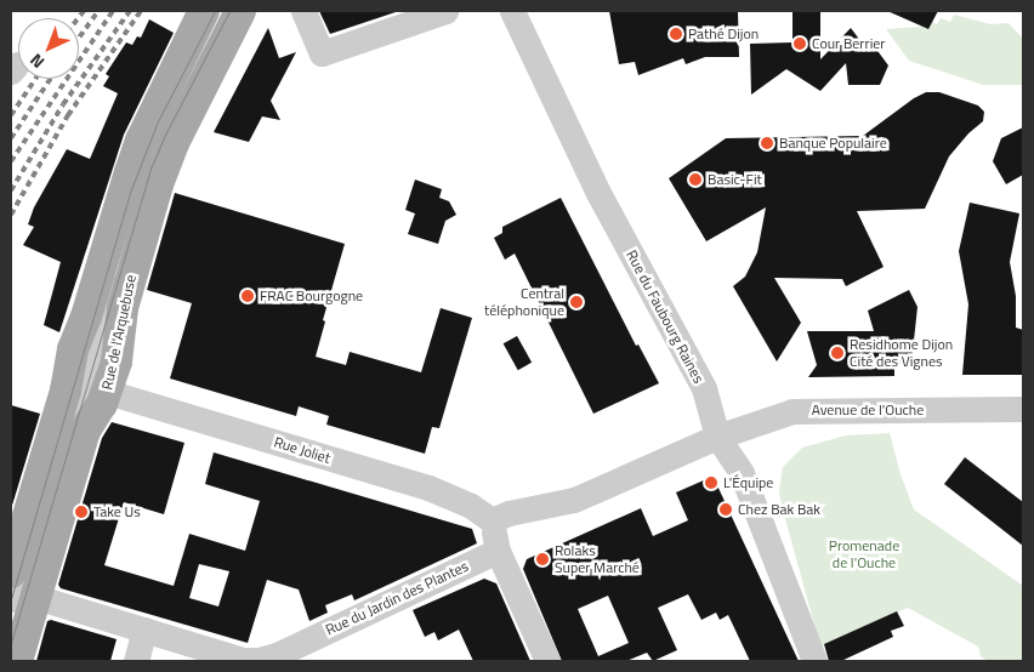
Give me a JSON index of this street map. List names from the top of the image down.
{
  "streets": {
    "main road": ["Rue de l'Arquebuse"],
    "street": [
      "Rue du Faubourg Raines",
      "Avenue de l'Ouche",
      "Rue Joliet",
      "Rue du Jardin des Plantes"
    ]
  },
  "crossings": [
    ["Rue du Faubourg Raines", "Avenue de l'Ouche"],
    ["Rue de l'Arquebuse", "Rue Joliet"],
    ["Rue de l'Arquebuse", "Rue du Jardin des Plantes"]
  ],
  "parks": ["Promenade de l'Ouche"],
  "places": [
    "Pathé Dijon",
    "Cour Berrier",
    "Banque Populaire",
    "Basic-Fit",
    "FRAC Bourgogne",
    "Central téléphonique",
    "Residhome Dijon Cité des Vignes",
    "L'Équipe",
    "Chez Bak Bak",
    "Take Us",
    "Rolaks Super Marché"
  ],
  "north": "bottom left"
}
